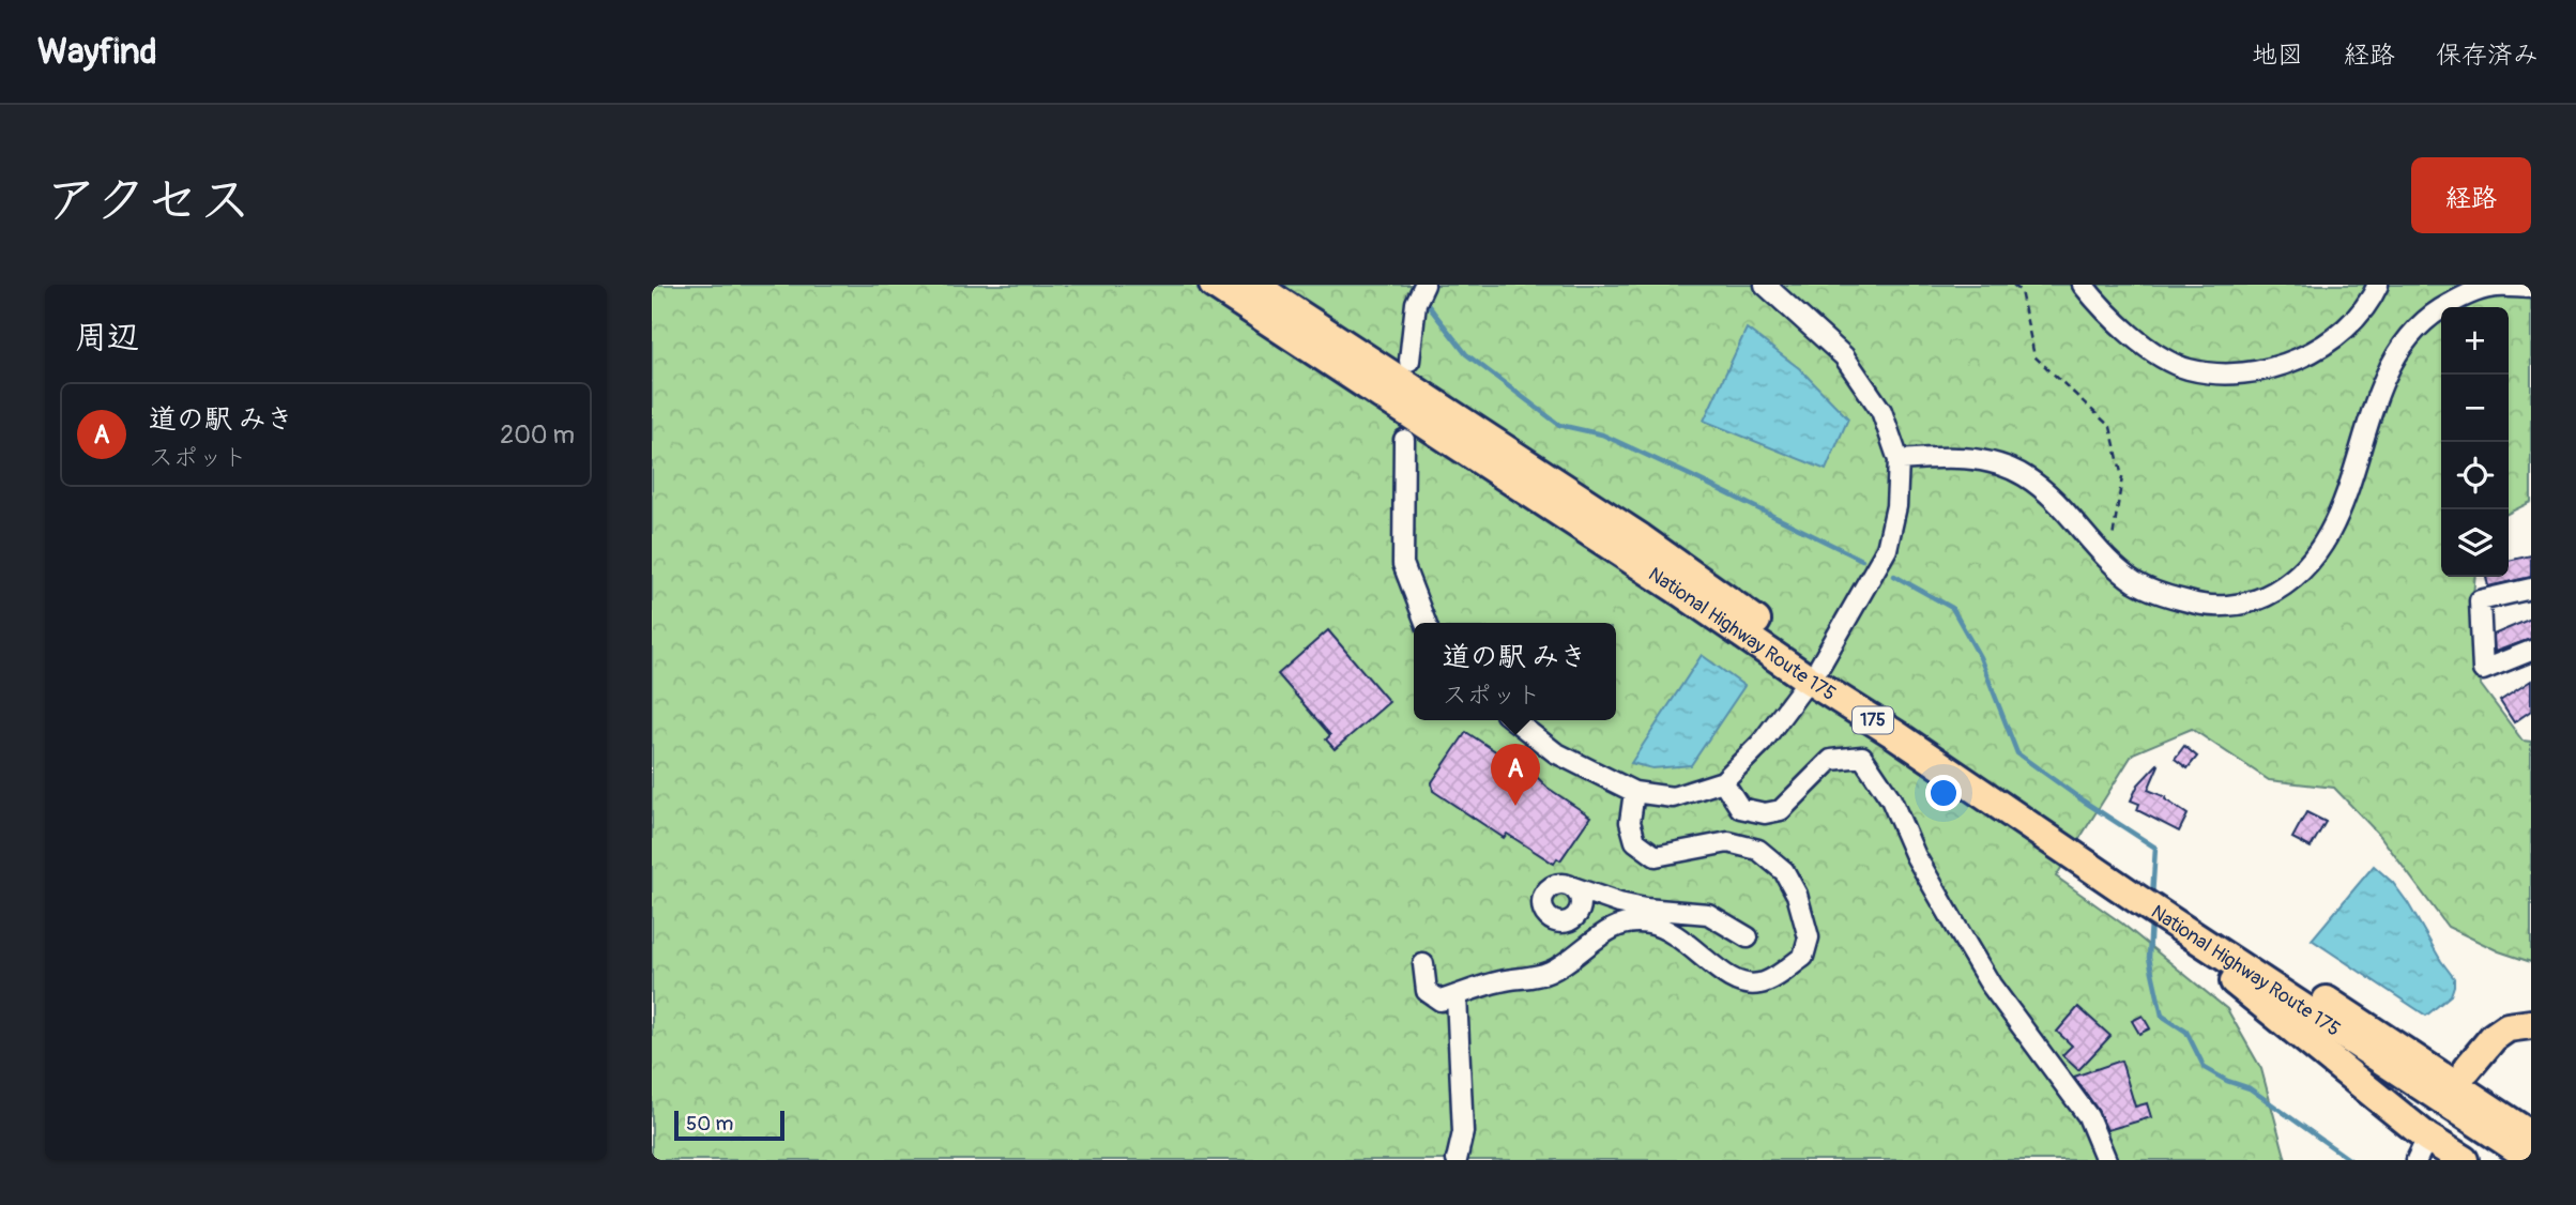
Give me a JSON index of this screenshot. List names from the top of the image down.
{
  "streets": {
    "highway": ["National Highway Route 175", "175"]
  },
  "scale_bar": "50 m",
  "page": {
    "header": "Wayfind",
    "nav": ["地図", "経路", "保存済み"],
    "title": "アクセス",
    "buttons": "経路",
    "heading": "周辺",
    "map_buttons": ["+", "−"],
    "list": [
      {
        "mark": "A",
        "name": "道の駅 みき",
        "note": "スポット",
        "value": "200 m"
      }
    ],
    "popup": ["道の駅 みき", "スポット"],
    "pins": "A",
    "scale": "50 m"
  }
}
